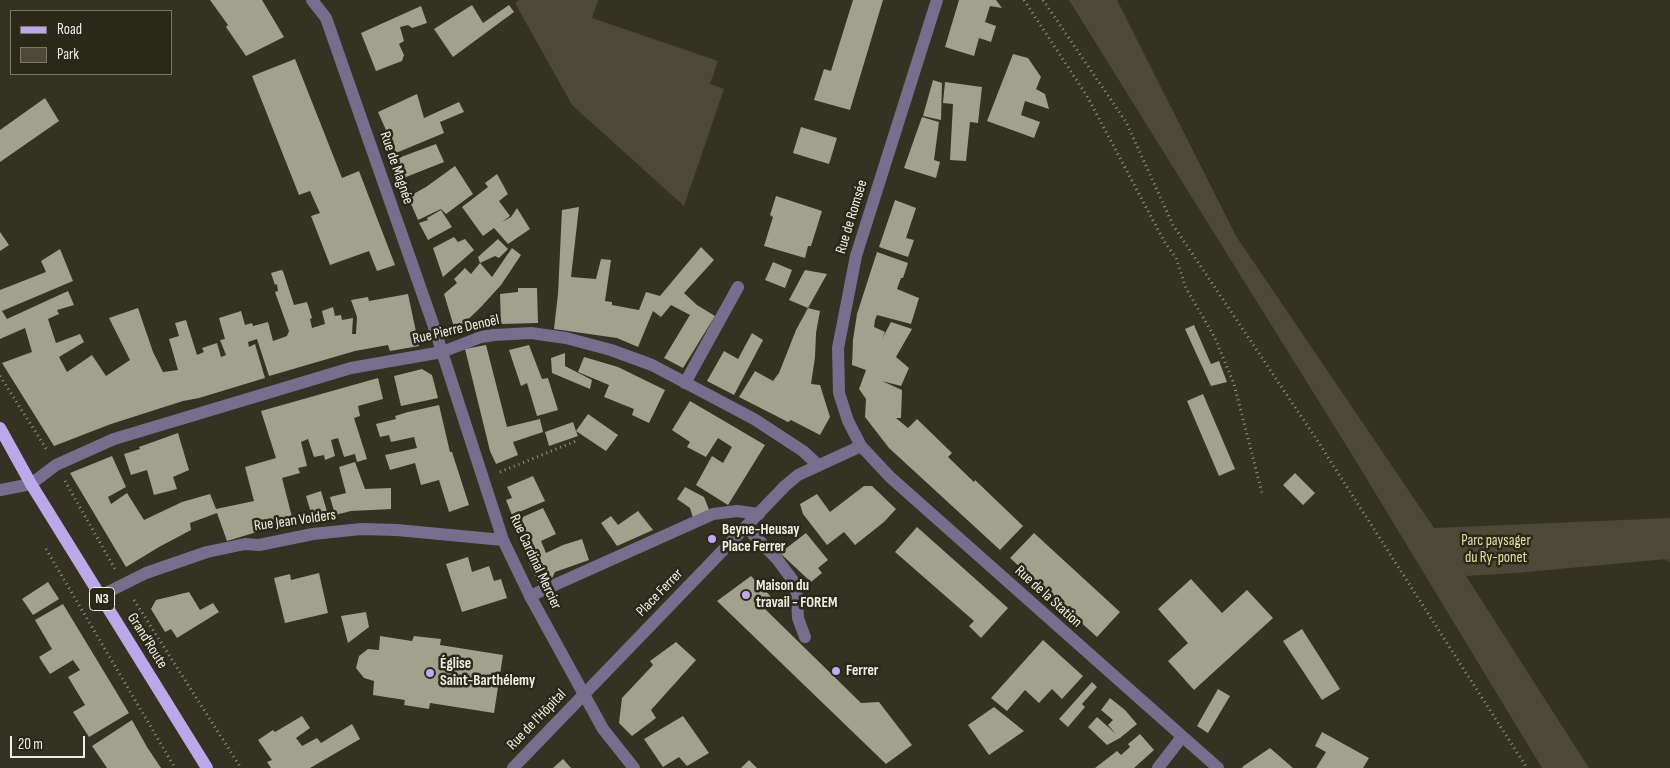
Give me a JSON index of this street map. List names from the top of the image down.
{
  "streets": {
    "main road": ["N3", "Grand'Route"],
    "street": [
      "Rue de Magnée",
      "Rue de Romsée",
      "Rue Pierre Denoël",
      "Rue Jean Volders",
      "Rue Cardinal Mercier",
      "Place Ferrer",
      "Rue de la Station",
      "Rue de l'Hôpital"
    ]
  },
  "crossings": [
    ["Rue de Magnée", "Rue Pierre Denoël"],
    ["Rue de Magnée", "Rue Cardinal Mercier"],
    ["Rue de Romsée", "Place Ferrer"],
    ["Rue de Romsée", "Rue de la Station"],
    ["Rue Pierre Denoël", "Rue Cardinal Mercier"],
    ["Rue Pierre Denoël", "Place Ferrer"],
    ["Rue Pierre Denoël", "Grand'Route"],
    ["Rue Jean Volders", "Rue Cardinal Mercier"],
    ["Rue Jean Volders", "Grand'Route"],
    ["Rue Cardinal Mercier", "Place Ferrer"],
    ["Rue Cardinal Mercier", "Rue de l'Hôpital"],
    ["Place Ferrer", "Rue de la Station"],
    ["Place Ferrer", "Rue de l'Hôpital"]
  ],
  "parks": ["Parc paysager du Ry-ponet"],
  "places": [
    "Beyne-Heusay Place Ferrer",
    "Maison du travail - FOREM",
    "Ferrer",
    "Église Saint-Barthélemy"
  ],
  "legend": ["Road", "Park"],
  "scale_bar": "20 m"
}
